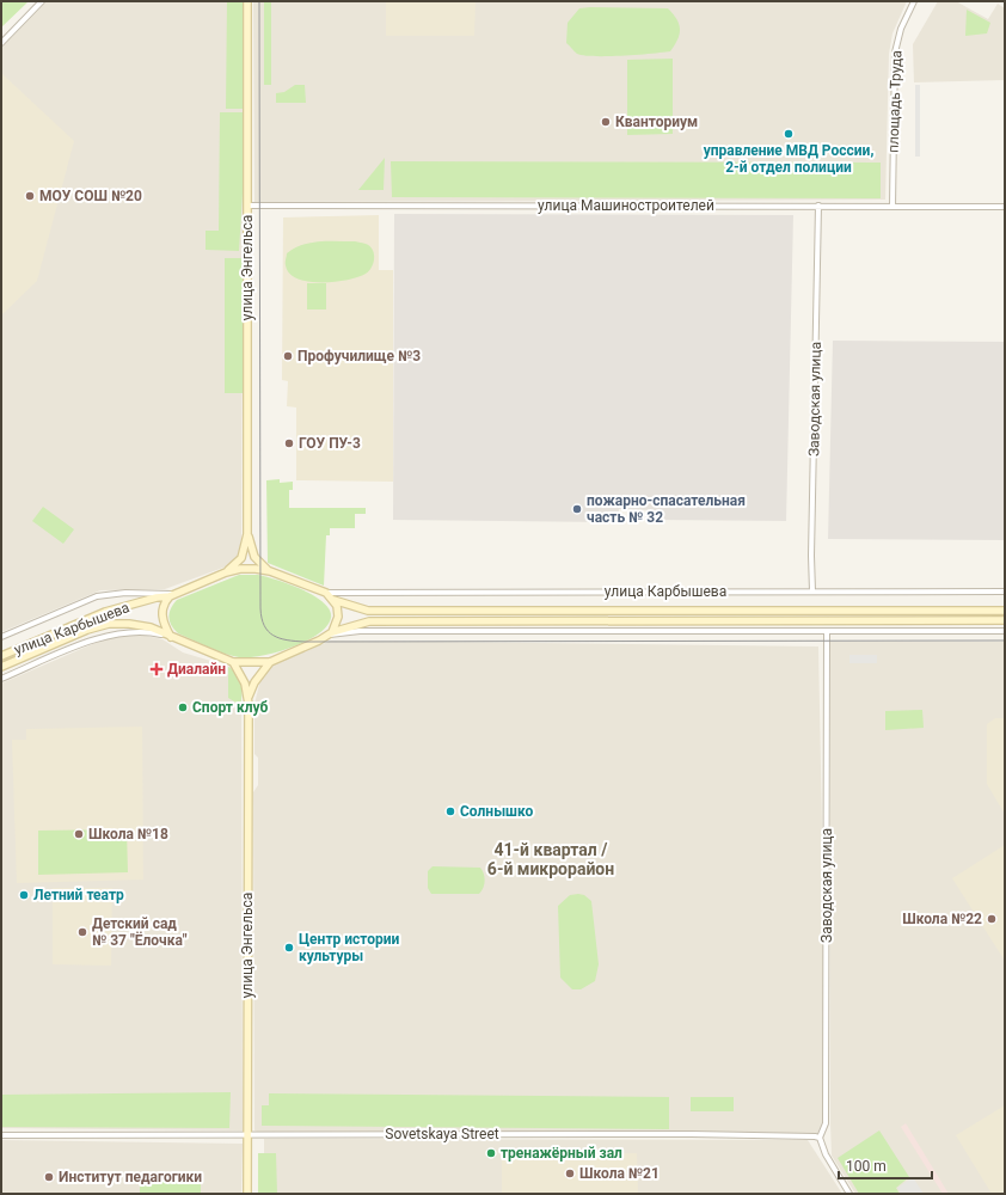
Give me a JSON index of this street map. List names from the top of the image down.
{
  "streets": {
    "street": [
      "площадь Труда",
      "улица Машиностроителей",
      "улица Энгельса",
      "Заводская улица",
      "улица Карбышева",
      "Sovetskaya Street"
    ]
  },
  "crossings": [
    ["площадь Труда", "улица Машиностроителей"],
    ["улица Машиностроителей", "улица Энгельса"],
    ["улица Машиностроителей", "Заводская улица"],
    ["улица Энгельса", "улица Карбышева"],
    ["улица Энгельса", "Sovetskaya Street"],
    ["Заводская улица", "улица Карбышева"],
    ["Заводская улица", "Sovetskaya Street"]
  ],
  "districts": ["41-й квартал / 6-й микрорайон"],
  "places": {
    "other": [
      "Кванториум",
      "управление МВД России, 2-й отдел полиции",
      "МОУ СОШ №20",
      "Профучилище №3",
      "ГОУ ПУ-3",
      "пожарно-спасательная часть № 32",
      "Спорт клуб",
      "Солнышко",
      "Школа №18",
      "Летний театр",
      "Школа №22",
      "Детский сад № 37 \"Ёлочка\"",
      "Центр истории культуры",
      "тренажёрный зал",
      "Школа №21",
      "Институт педагогики"
    ],
    "health": ["Диалайн"]
  },
  "scale_bar": "100 m"
}
